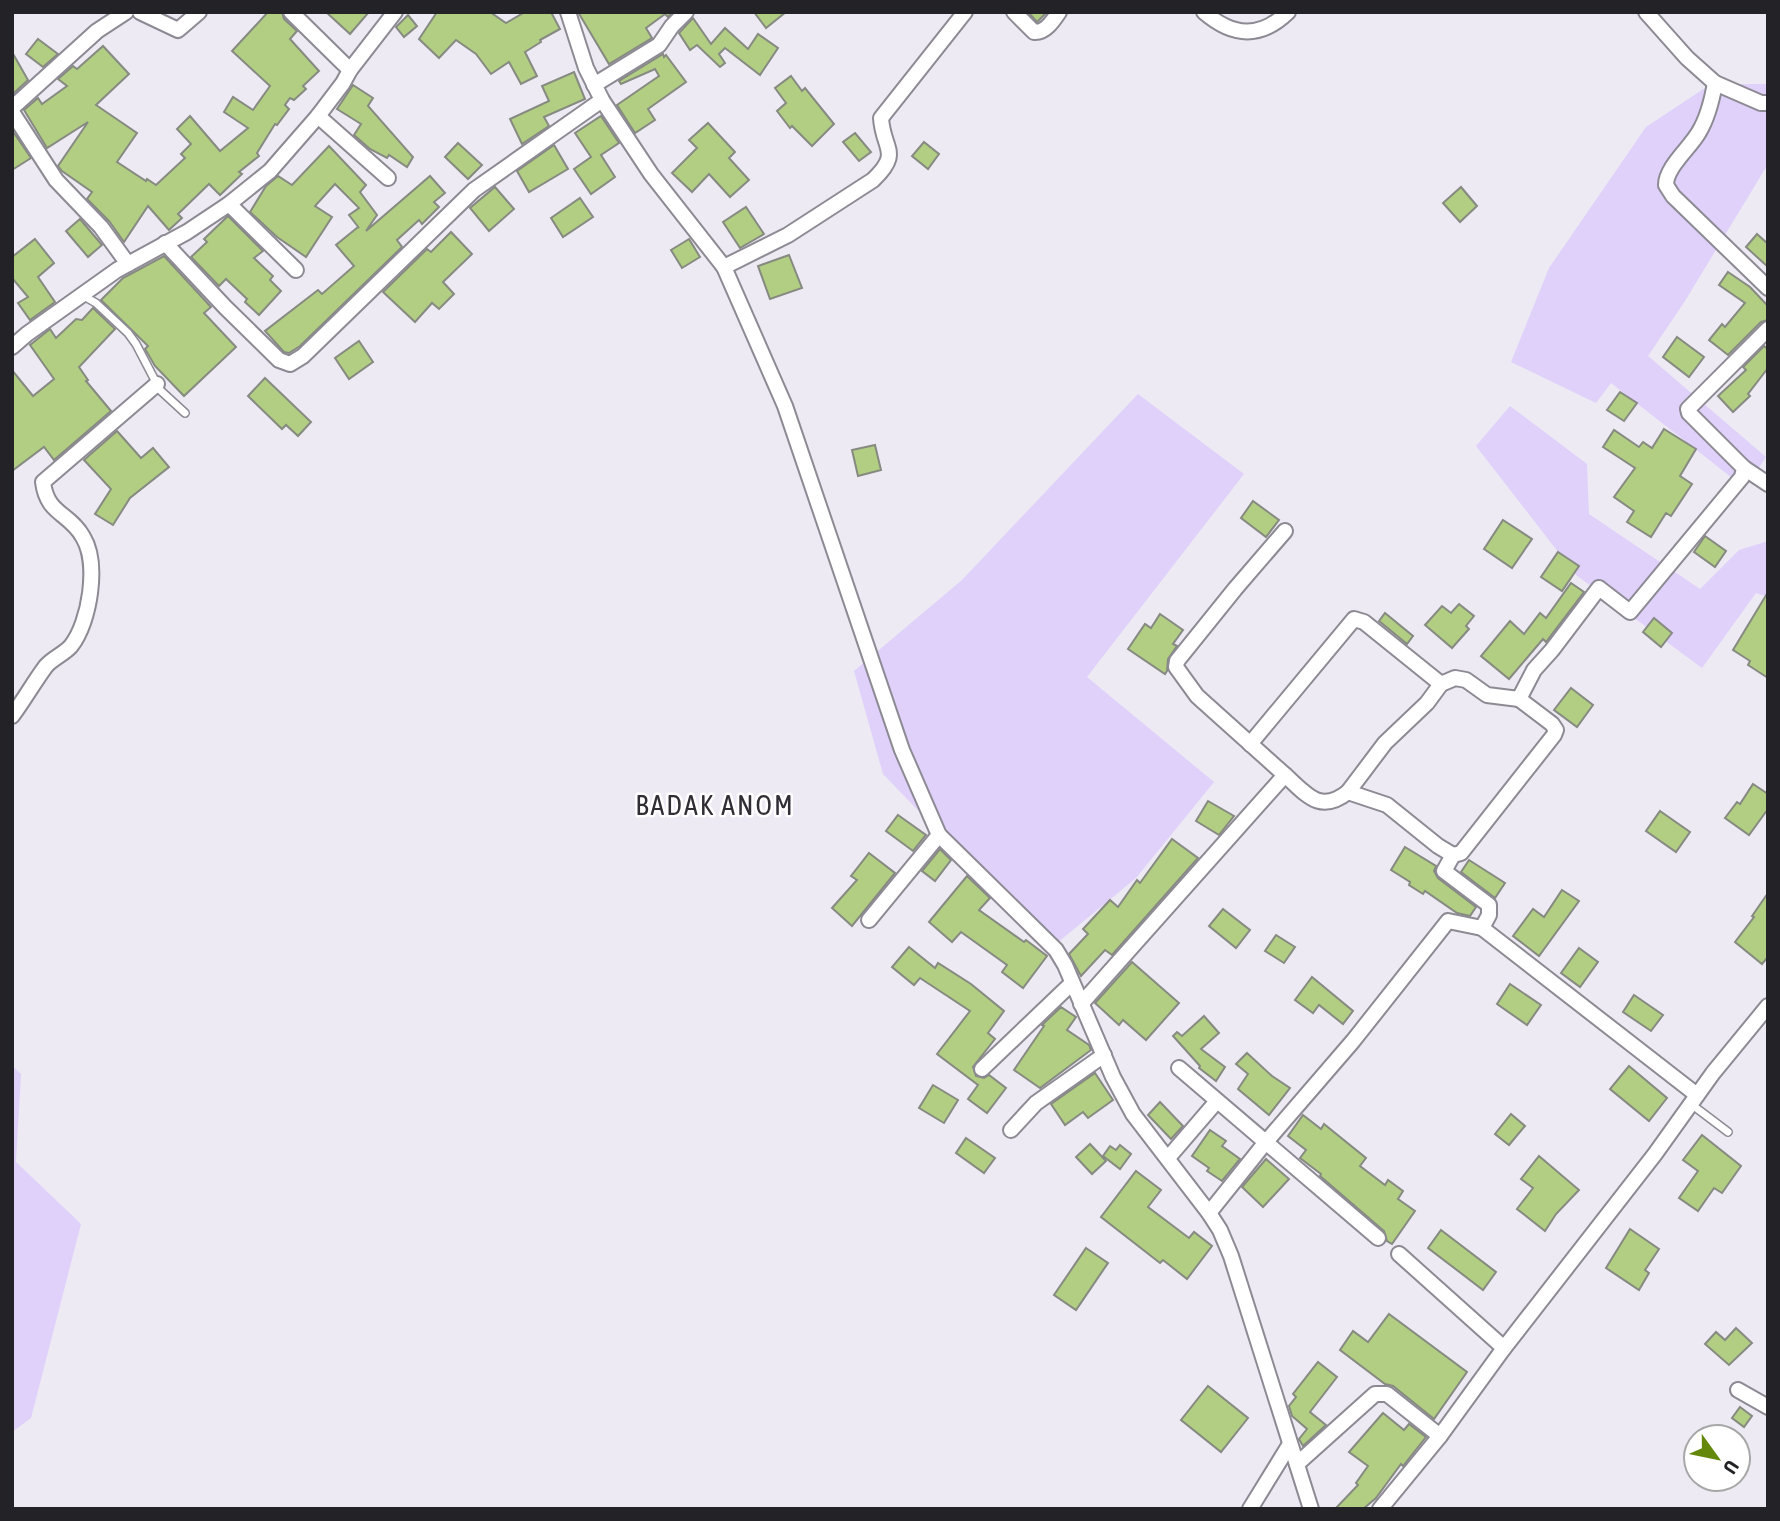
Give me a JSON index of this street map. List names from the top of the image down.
{
  "districts": ["BADAK ANOM"],
  "north": "bottom right"
}
